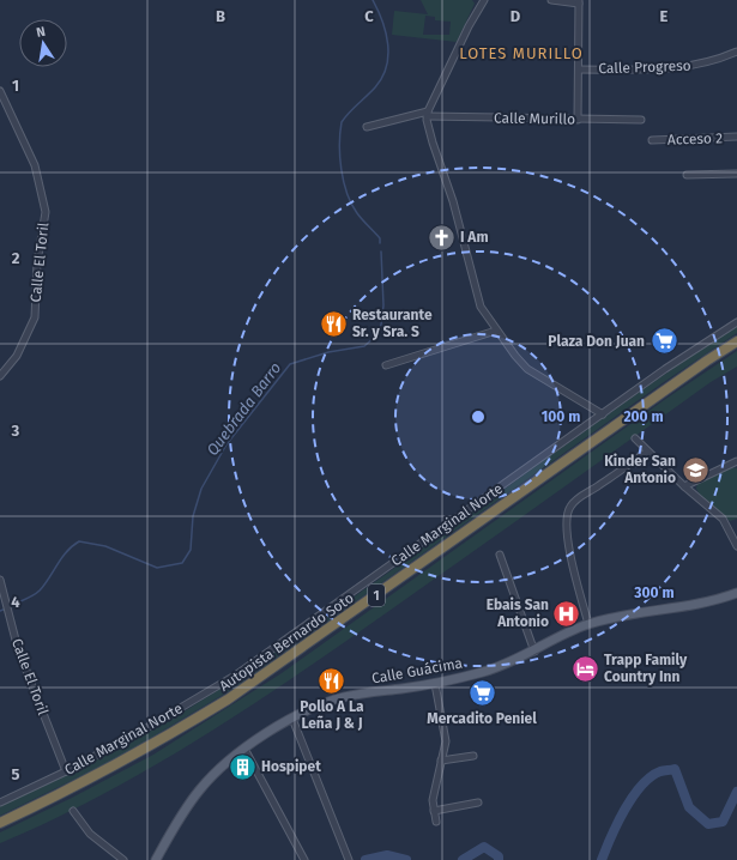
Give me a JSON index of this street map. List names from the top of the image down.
{
  "streets": {
    "highway": ["1", "Autopista Bernardo Soto"],
    "main road": ["Calle Guácima"],
    "street": [
      "Calle Progreso",
      "Calle Murillo",
      "Acceso 2",
      "Calle El Toril",
      "Calle Marginal Norte"
    ]
  },
  "crossings": [
    ["Calle El Toril", "Calle Marginal Norte"]
  ],
  "districts": ["LOTES MURILLO"],
  "water": ["Quebrada Barro"],
  "places": {
    "church": ["I Am"],
    "restaurant": ["Restaurante Sr. y Sra. S", "Pollo A La Leña J & J"],
    "supermarket": ["Plaza Don Juan", "Mercadito Peniel"],
    "school or university": ["Kinder San Antonio"],
    "hospital": ["Ebais San Antonio"],
    "hotel": ["Trapp Family Country Inn"],
    "building": ["Hospipet"]
  },
  "north": "top",
  "grid": {
    "columns": [
      "B",
      "C",
      "D",
      "E"
    ],
    "rows": [
      "1",
      "2",
      "3",
      "4",
      "5"
    ]
  },
  "rings": ["100 m", "200 m", "300 m"]
}
